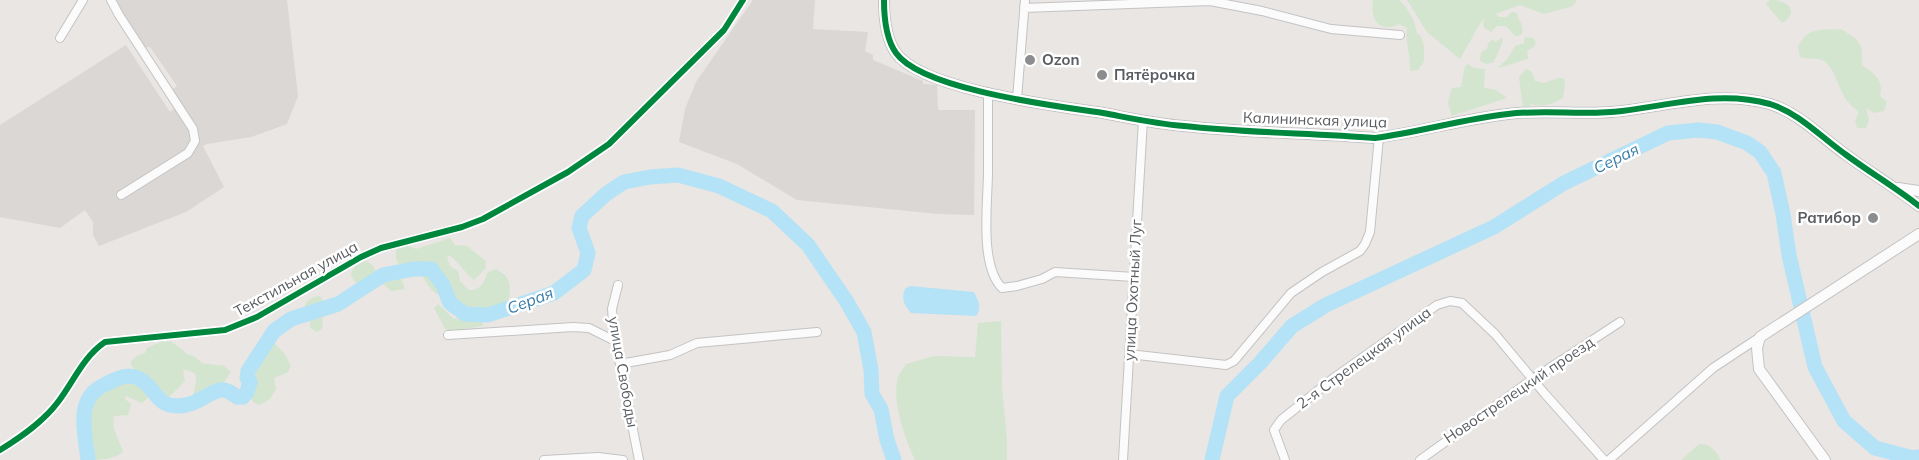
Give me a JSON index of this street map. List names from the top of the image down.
{
  "streets": {
    "street": [
      "Калининская улица",
      "Текстильная улица",
      "улица Охотный Луг",
      "2-я Стрелецкая улица",
      "улица Свободы",
      "Новострелецкий проезд"
    ]
  },
  "crossings": [
    ["Калининская улица", "улица Охотный Луг"],
    ["2-я Стрелецкая улица", "Новострелецкий проезд"]
  ],
  "water": ["Серая"],
  "places": ["Ozon", "Пятёрочка", "Ратибор"]
}
